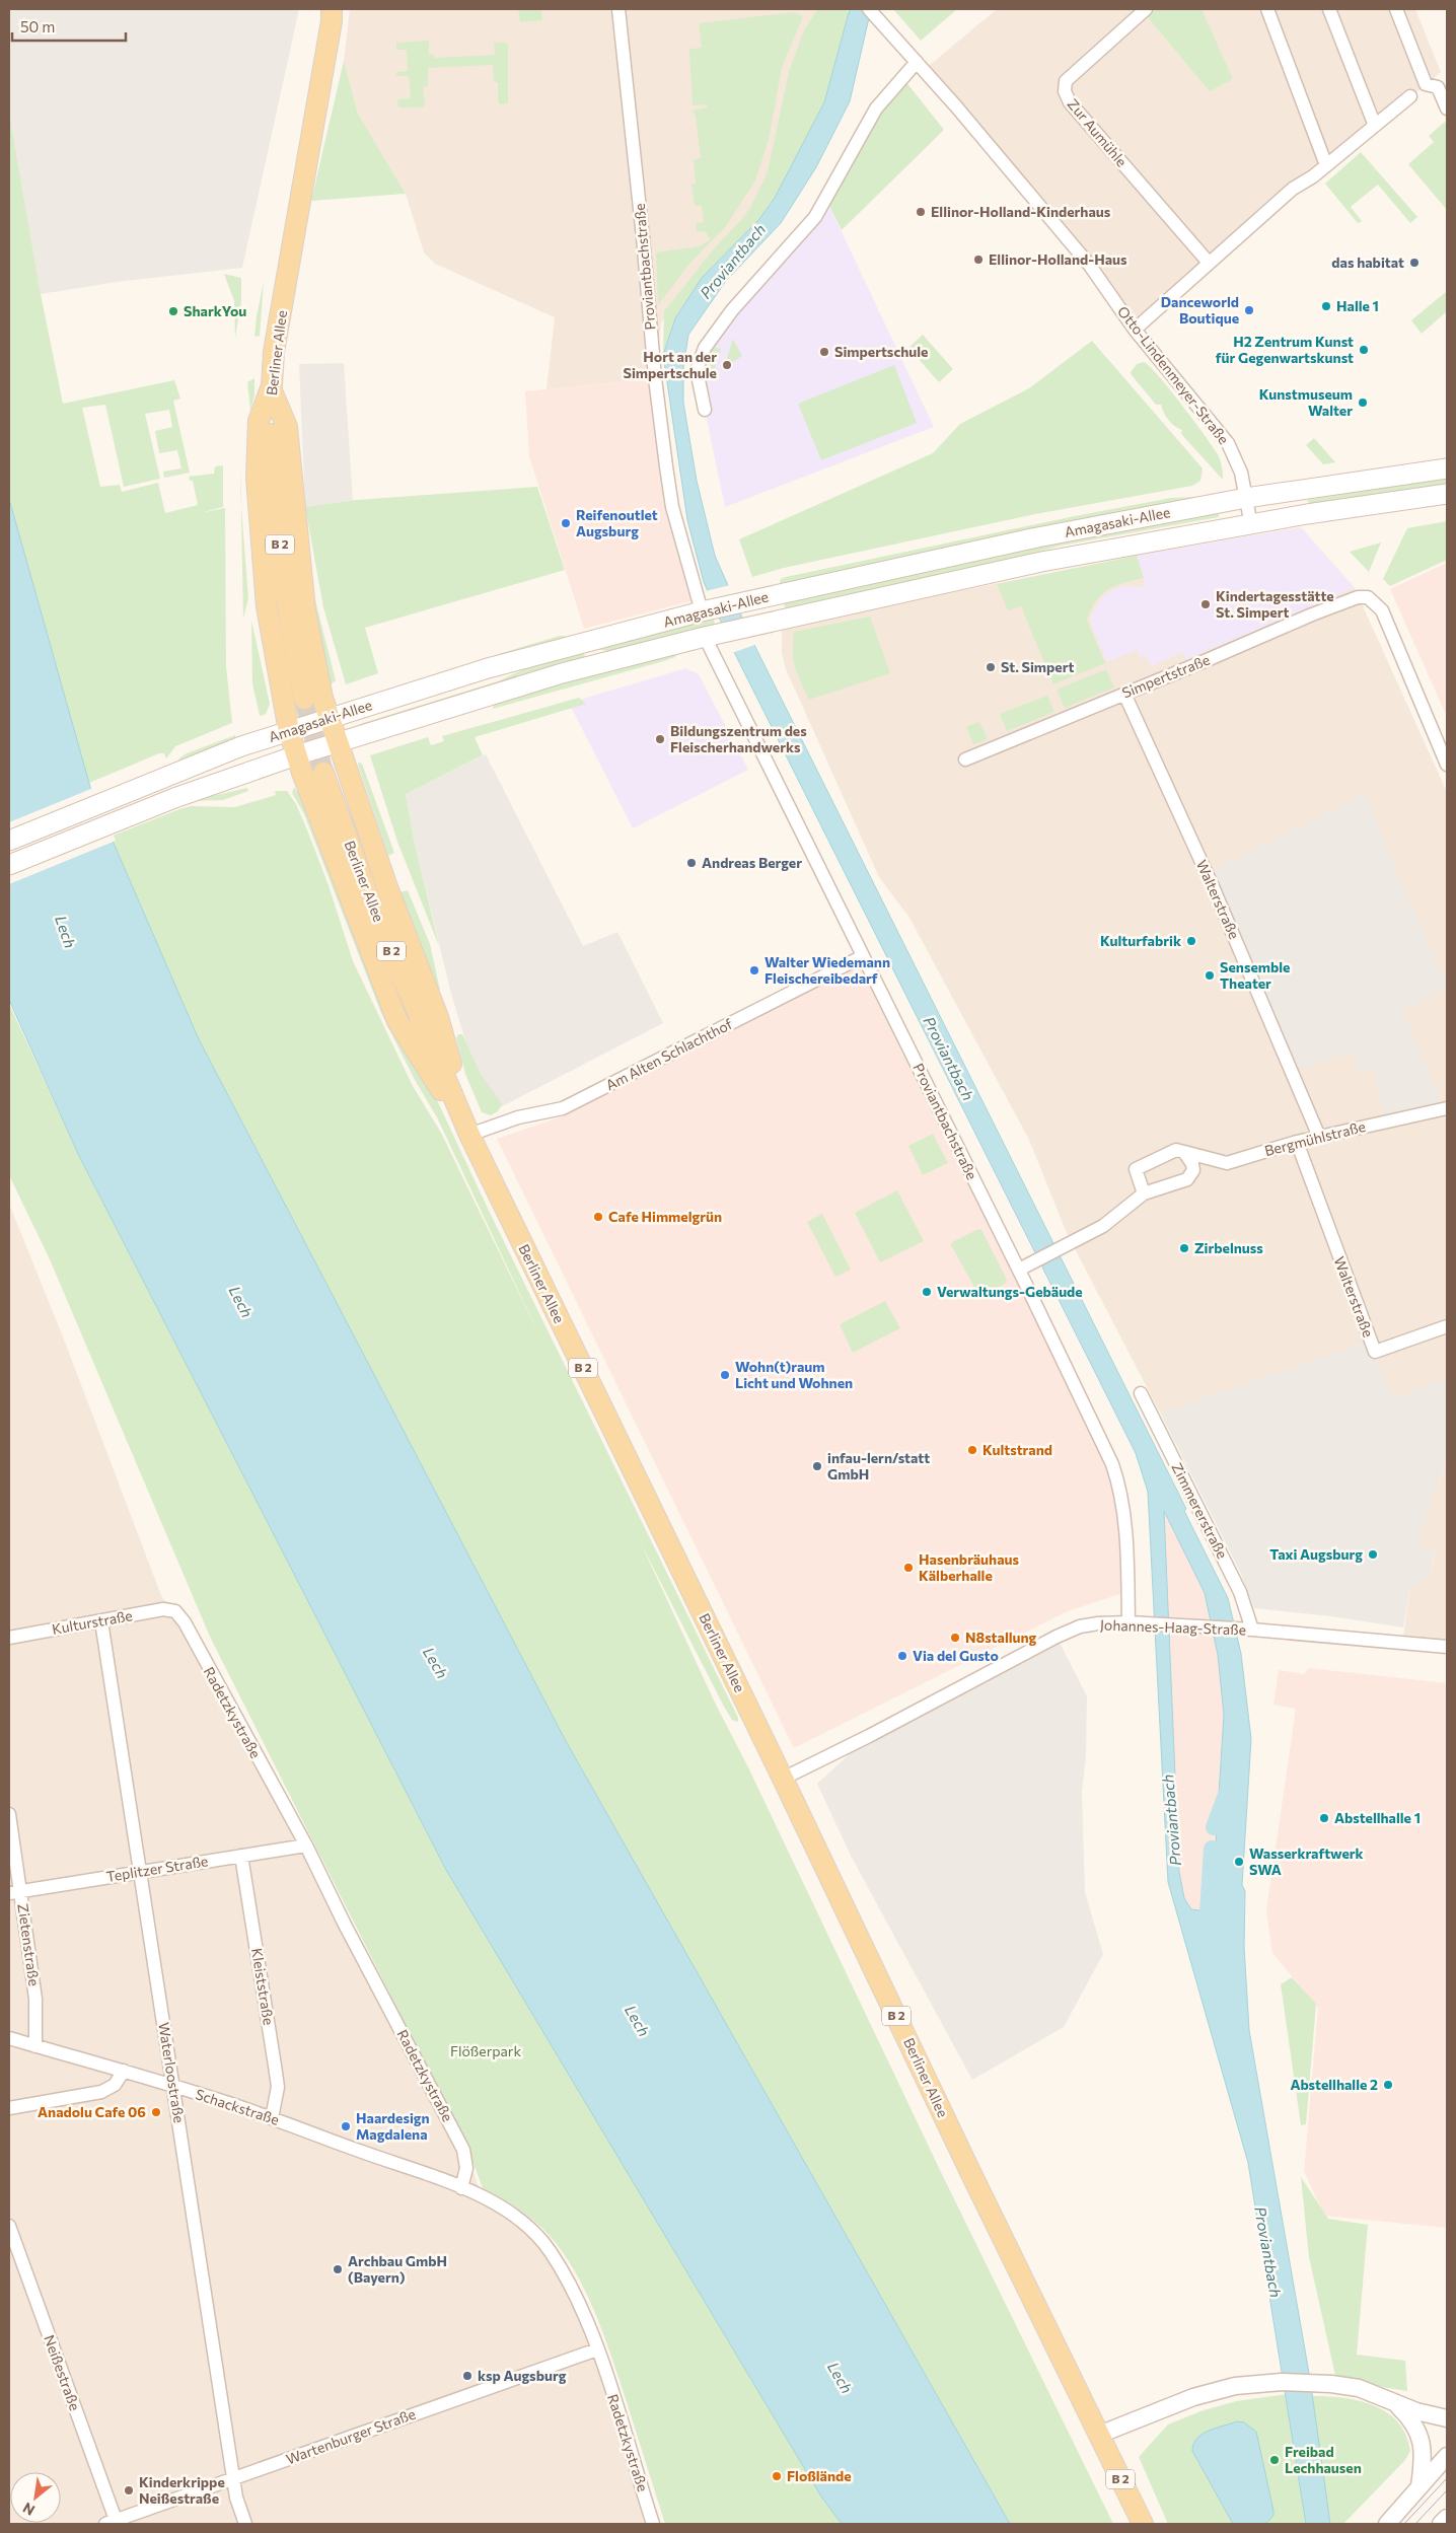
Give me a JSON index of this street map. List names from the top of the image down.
{
  "streets": {
    "main road": ["Berliner Allee", "Amagasaki-Allee", "B 2"],
    "street": [
      "Zur Aumühle",
      "Proviantbachstraße",
      "Otto-Lindenmeyer-Straße",
      "Simpertstraße",
      "Walterstraße",
      "Am Alten Schlachthof",
      "Bergmühlstraße",
      "Zimmererstraße",
      "Kulturstraße",
      "Johannes-Haag-Straße",
      "Radetzkystraße",
      "Teplitzer Straße",
      "Zietenstraße",
      "Kleiststraße",
      "Waterloostraße",
      "Schackstraße",
      "Neißestraße",
      "Wartenburger Straße"
    ]
  },
  "crossings": [
    ["Proviantbachstraße", "Amagasaki-Allee"],
    ["Proviantbachstraße", "Am Alten Schlachthof"],
    ["Proviantbachstraße", "Johannes-Haag-Straße"],
    ["Berliner Allee", "Am Alten Schlachthof"],
    ["Berliner Allee", "Johannes-Haag-Straße"],
    ["Otto-Lindenmeyer-Straße", "Amagasaki-Allee"],
    ["Simpertstraße", "Walterstraße"],
    ["Walterstraße", "Bergmühlstraße"],
    ["Zimmererstraße", "Johannes-Haag-Straße"],
    ["Kulturstraße", "Radetzkystraße"],
    ["Kulturstraße", "Waterloostraße"],
    ["Radetzkystraße", "Teplitzer Straße"],
    ["Radetzkystraße", "Schackstraße"],
    ["Radetzkystraße", "Wartenburger Straße"],
    ["Teplitzer Straße", "Zietenstraße"],
    ["Teplitzer Straße", "Kleiststraße"],
    ["Teplitzer Straße", "Waterloostraße"],
    ["Zietenstraße", "Schackstraße"],
    ["Kleiststraße", "Schackstraße"],
    ["Waterloostraße", "Schackstraße"],
    ["Waterloostraße", "Wartenburger Straße"],
    ["Neißestraße", "Wartenburger Straße"]
  ],
  "water": ["Proviantbach", "Lech"],
  "parks": ["Flößerpark"],
  "places": [
    "Ellinor-Holland-Kinderhaus",
    "Ellinor-Holland-Haus",
    "das habitat",
    "Halle 1",
    "Danceworld Boutique",
    "SharkYou",
    "H2 Zentrum Kunst für Gegenwartskunst",
    "Simpertschule",
    "Hort an der Simpertschule",
    "Kunstmuseum Walter",
    "Reifenoutlet Augsburg",
    "Kindertagesstätte St. Simpert",
    "St. Simpert",
    "Bildungszentrum des Fleischerhandwerks",
    "Andreas Berger",
    "Kulturfabrik",
    "Walter Wiedemann Fleischereibedarf",
    "Sensemble Theater",
    "Cafe Himmelgrün",
    "Zirbelnuss",
    "Verwaltungs-Gebäude",
    "Wohn(t)raum Licht und Wohnen",
    "Kultstrand",
    "infau-lern/statt GmbH",
    "Taxi Augsburg",
    "Hasenbräuhaus Kälberhalle",
    "N8stallung",
    "Via del Gusto",
    "Abstellhalle 1",
    "Wasserkraftwerk SWA",
    "Abstellhalle 2",
    "Anadolu Cafe 06",
    "Haardesign Magdalena",
    "Archbau GmbH (Bayern)",
    "ksp Augsburg",
    "Freibad Lechhausen",
    "Floßlände",
    "Kinderkrippe Neißestraße"
  ],
  "scale_bar": "50 m",
  "north": "bottom left"
}
